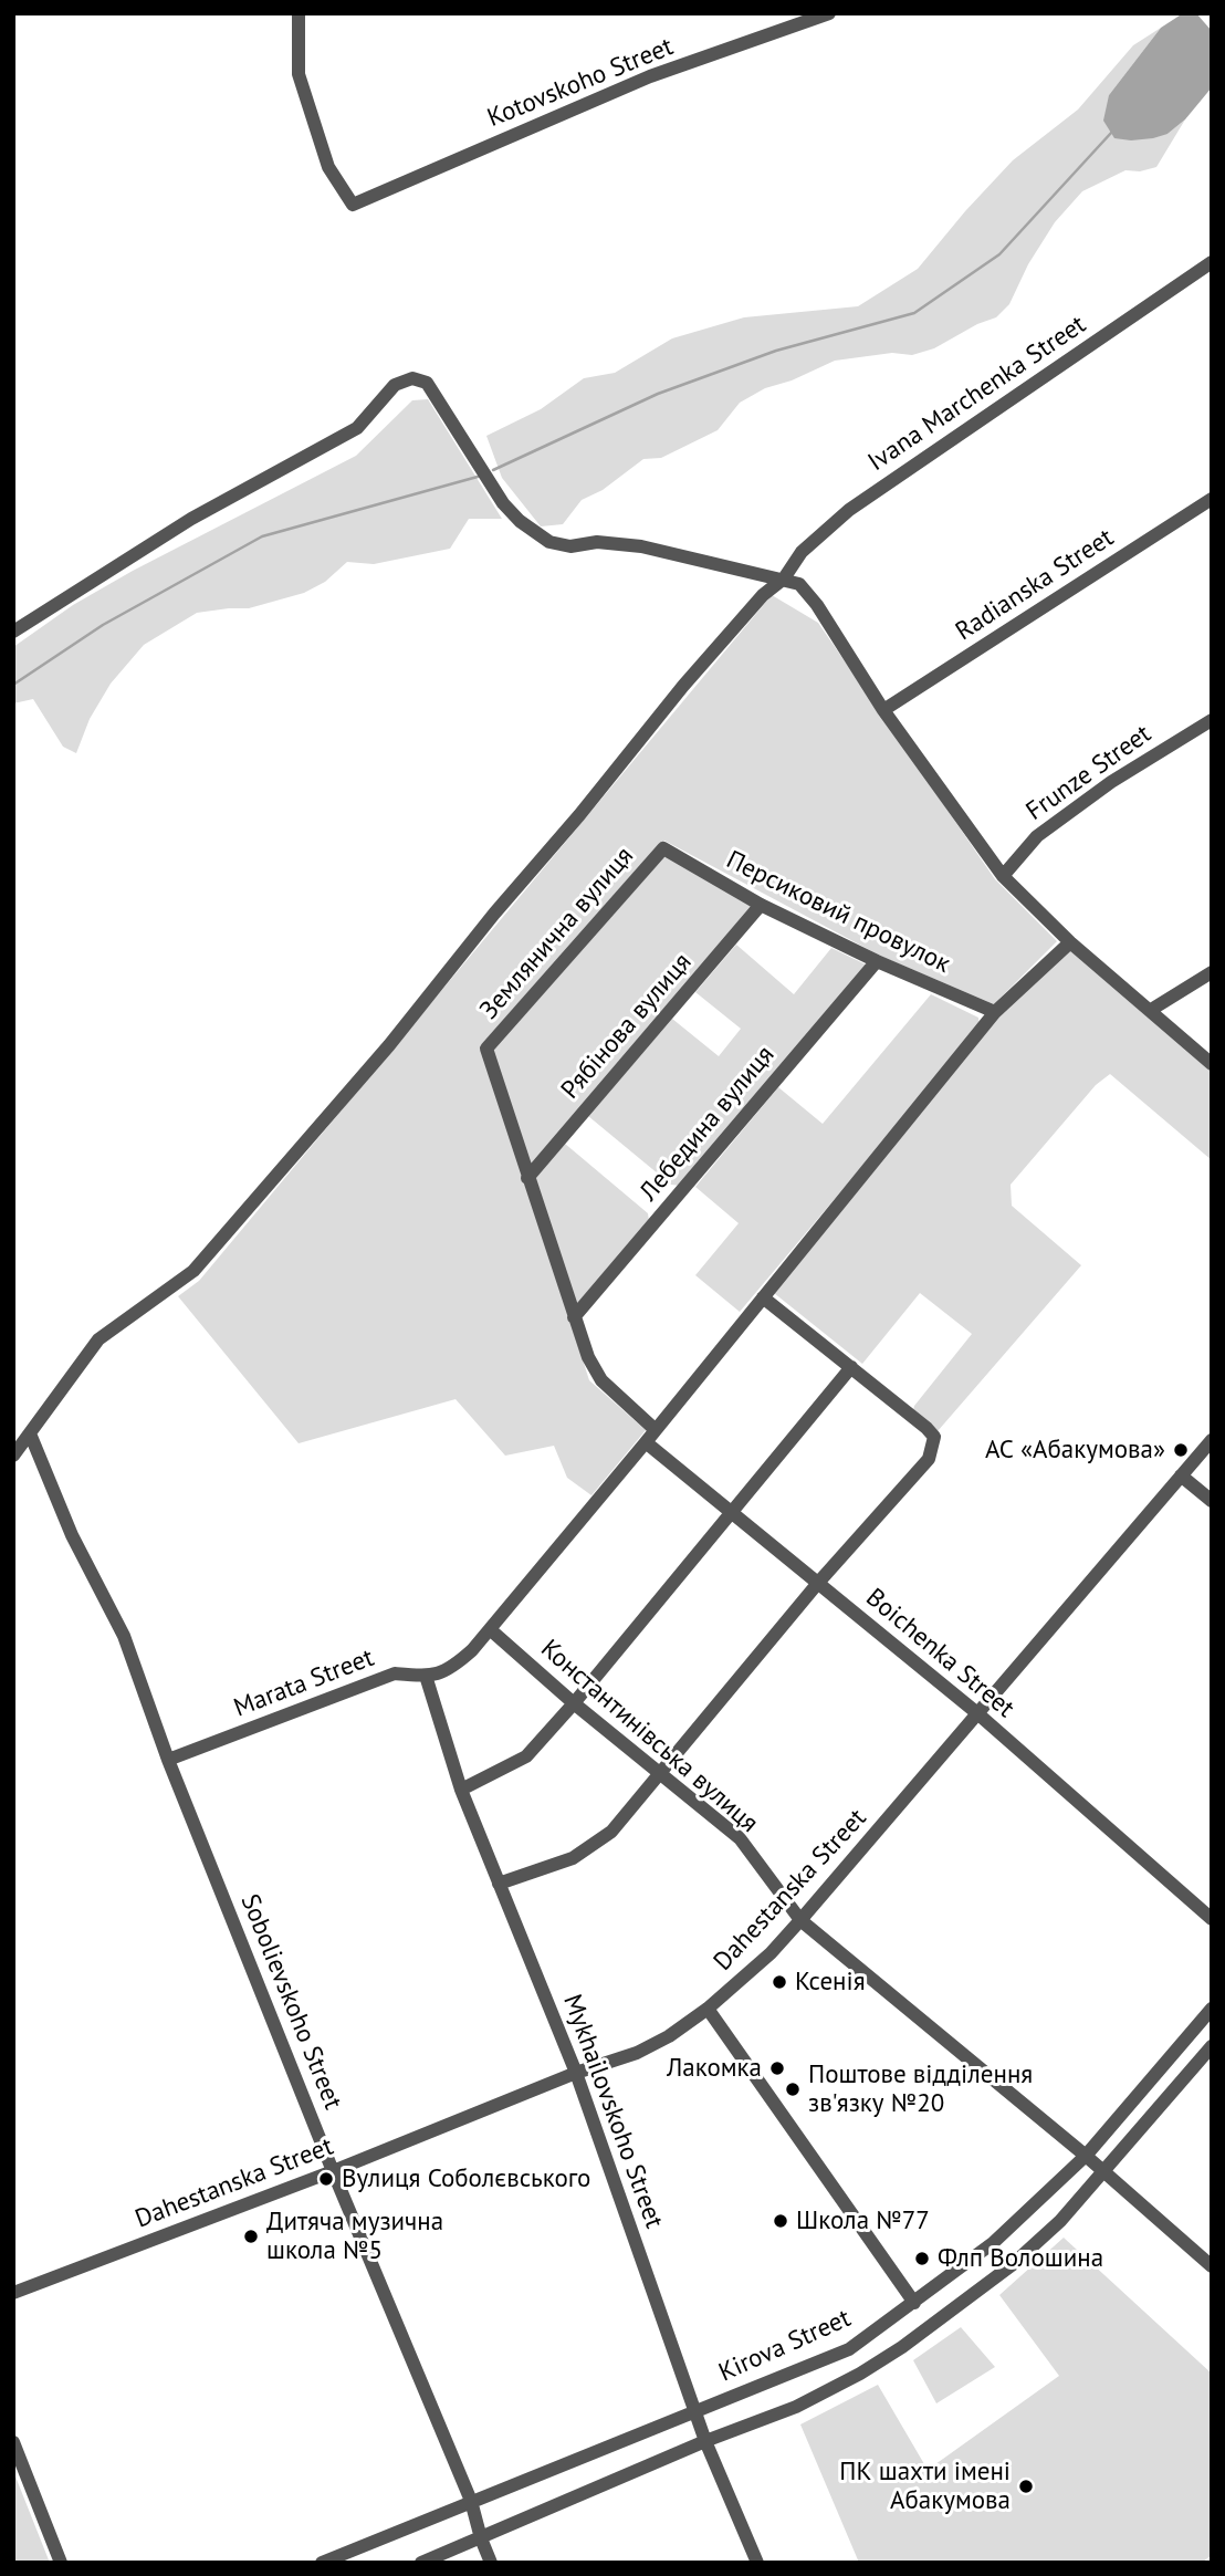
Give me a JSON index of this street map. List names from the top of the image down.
{
  "streets": {
    "street": [
      "Kotovskoho Street",
      "Ivana Marchenka Street",
      "Radianska Street",
      "Frunze Street",
      "Персиковий провулок",
      "Землянична вулиця",
      "Рябінова вулиця",
      "Лебедина вулиця",
      "Boichenka Street",
      "Marata Street",
      "Константинівська вулиця",
      "Dahestanska Street",
      "Sobolievskoho Street",
      "Mykhailovskoho Street",
      "Kirova Street"
    ]
  },
  "crossings": [
    ["Ivana Marchenka Street", "Sobolievskoho Street"],
    ["Персиковий провулок", "Землянична вулиця"],
    ["Персиковий провулок", "Рябінова вулиця"],
    ["Персиковий провулок", "Лебедина вулиця"],
    ["Землянична вулиця", "Рябінова вулиця"],
    ["Boichenka Street", "Marata Street"],
    ["Boichenka Street", "Dahestanska Street"],
    ["Marata Street", "Константинівська вулиця"],
    ["Marata Street", "Sobolievskoho Street"],
    ["Marata Street", "Mykhailovskoho Street"],
    ["Константинівська вулиця", "Dahestanska Street"],
    ["Константинівська вулиця", "Kirova Street"],
    ["Dahestanska Street", "Sobolievskoho Street"],
    ["Dahestanska Street", "Mykhailovskoho Street"],
    ["Sobolievskoho Street", "Kirova Street"],
    ["Mykhailovskoho Street", "Kirova Street"]
  ],
  "places": [
    "АС «Абакумова»",
    "Ксенія",
    "Лакомка",
    "Поштове відділення зв'язку №20",
    "Вулиця Соболєвського",
    "Школа №77",
    "Дитяча музична школа №5",
    "Флп Волошина",
    "ПК шахти імені Абакумова"
  ]
}
